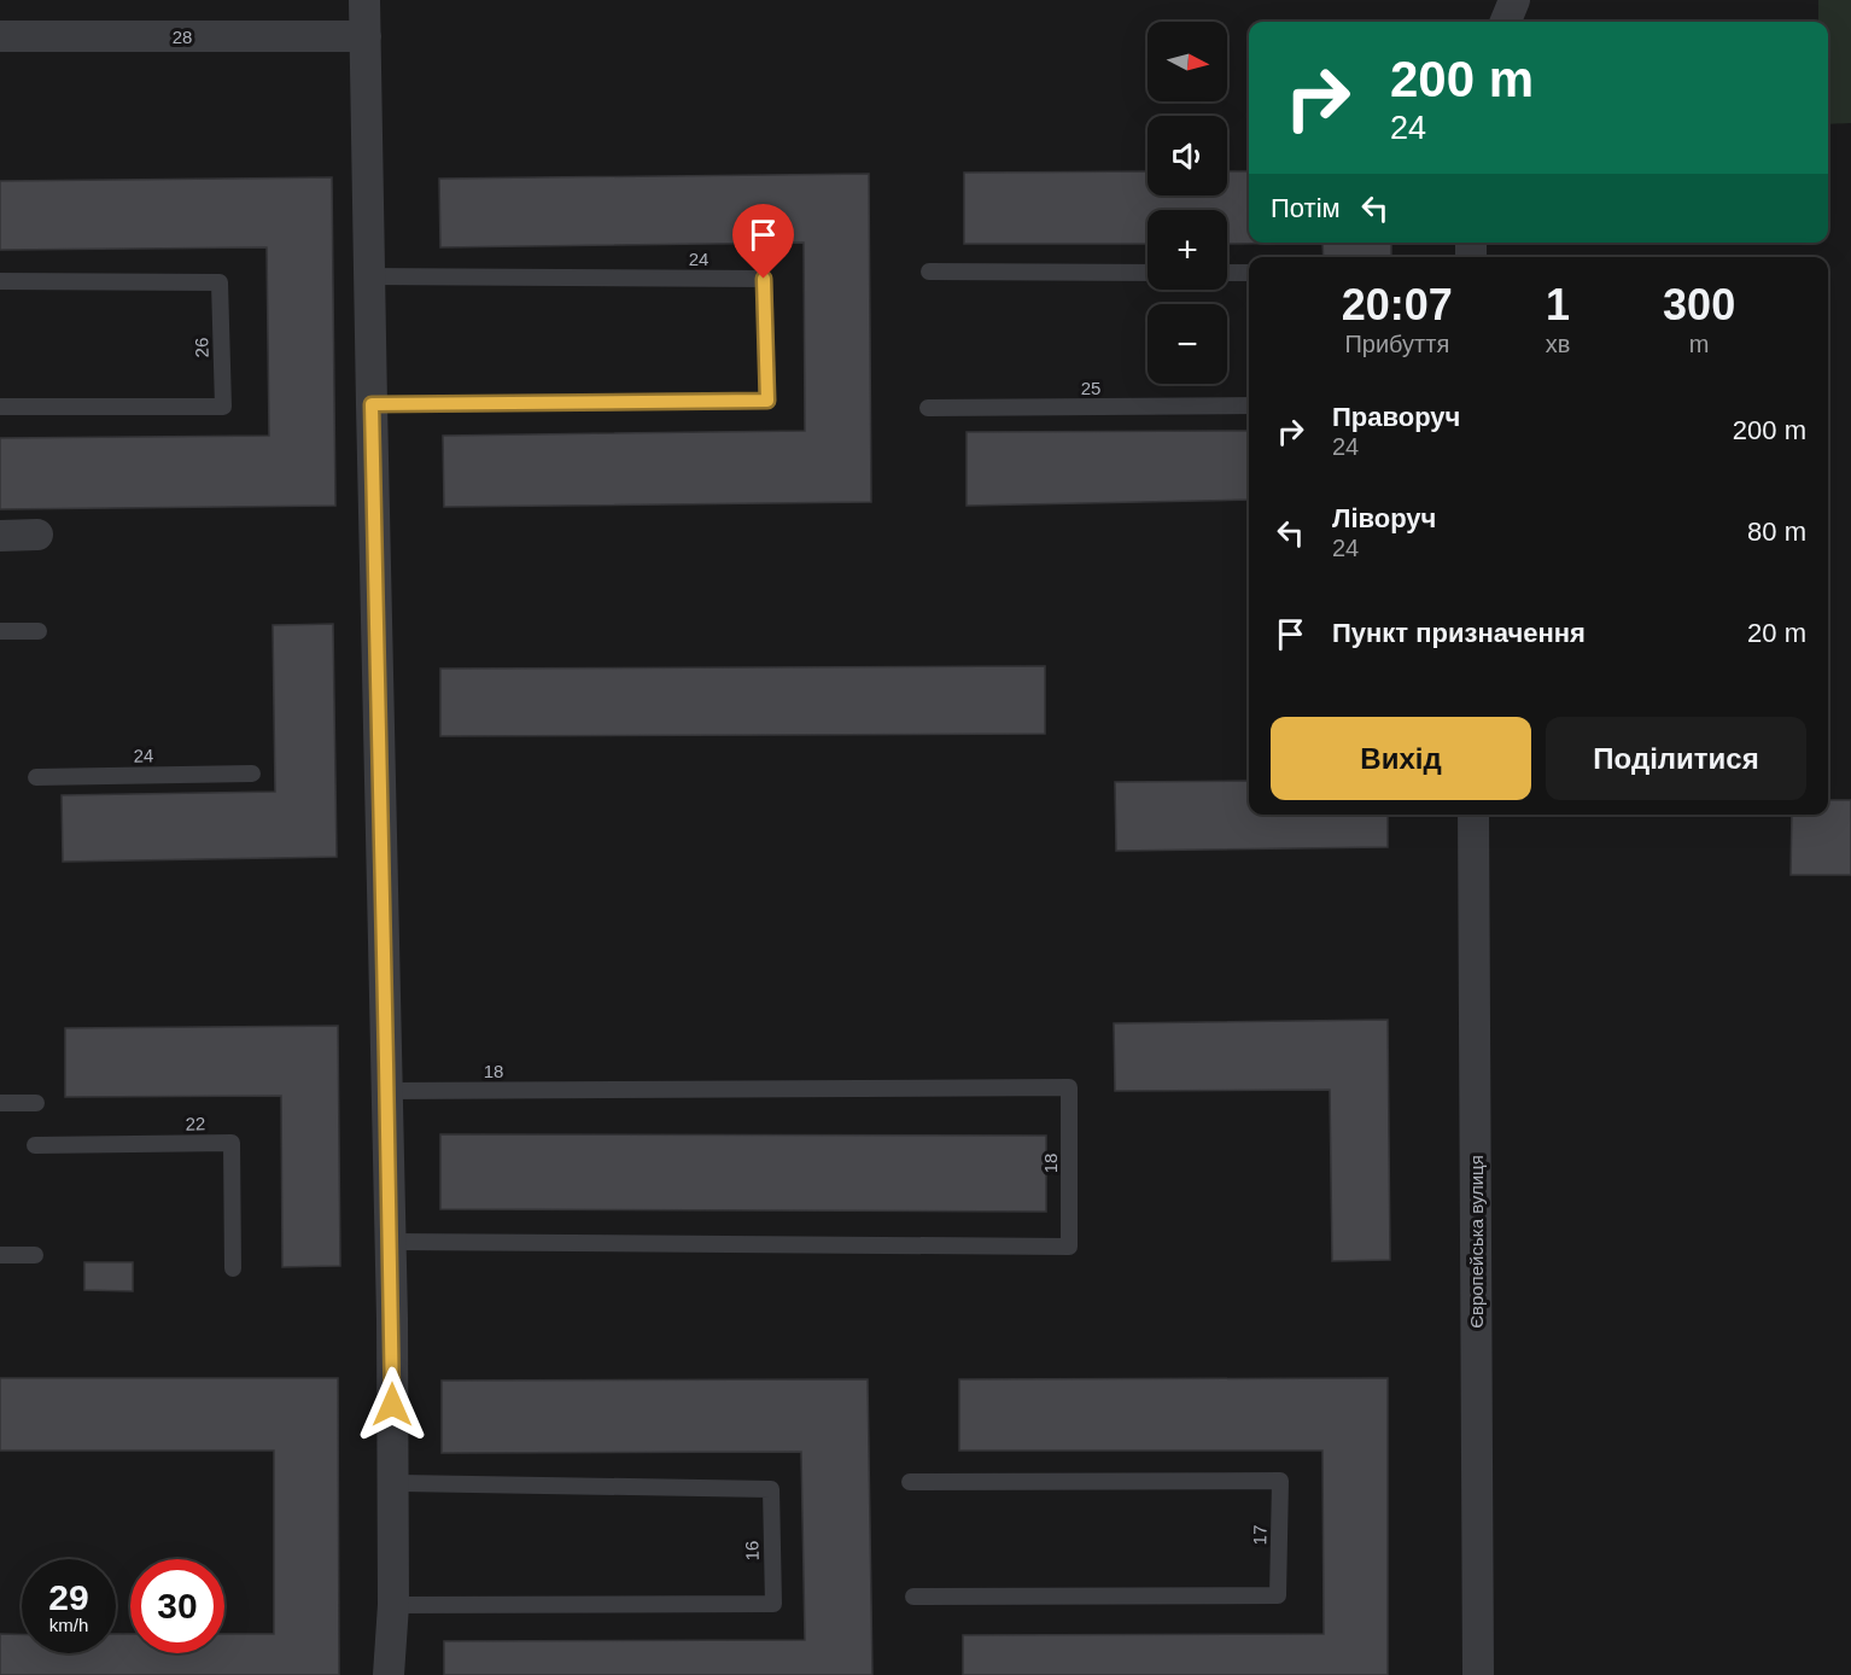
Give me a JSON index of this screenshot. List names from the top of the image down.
{
  "streets": {
    "street": ["28", "Європейська вулиця"],
    "lane": [
      "24",
      "26",
      "25",
      "18",
      "22",
      "17",
      "16"
    ]
  },
  "north": "right",
  "page": {
    "map_buttons": ["+", "−"],
    "turn": ["200 m", "24"],
    "then": "Потім",
    "eta": [
      "20:07",
      "Прибуття",
      "1",
      "хв",
      "300",
      "m"
    ],
    "list": [
      {
        "name": "Праворуч",
        "note": "24",
        "value": "200 m"
      },
      {
        "name": "Ліворуч",
        "note": "24",
        "value": "80 m"
      },
      {
        "name": "Пункт призначення",
        "value": "20 m"
      }
    ],
    "buttons": ["Вихід", "Поділитися"],
    "speed": "29 km/h",
    "limit": "30"
  }
}
